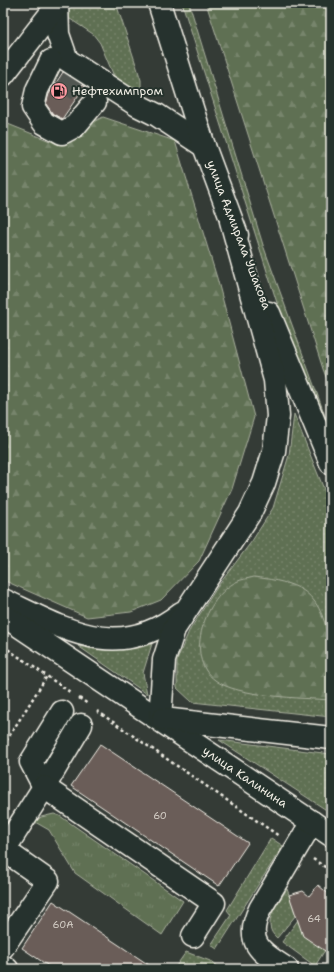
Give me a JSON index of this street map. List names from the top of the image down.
{
  "streets": {
    "main road": ["улица Адмирала Ушакова", "улица Калинина"]
  },
  "places": {
    "fuel station": ["Нефтехимпром"]
  },
  "house_numbers": ["60", "64", "60А"]
}
